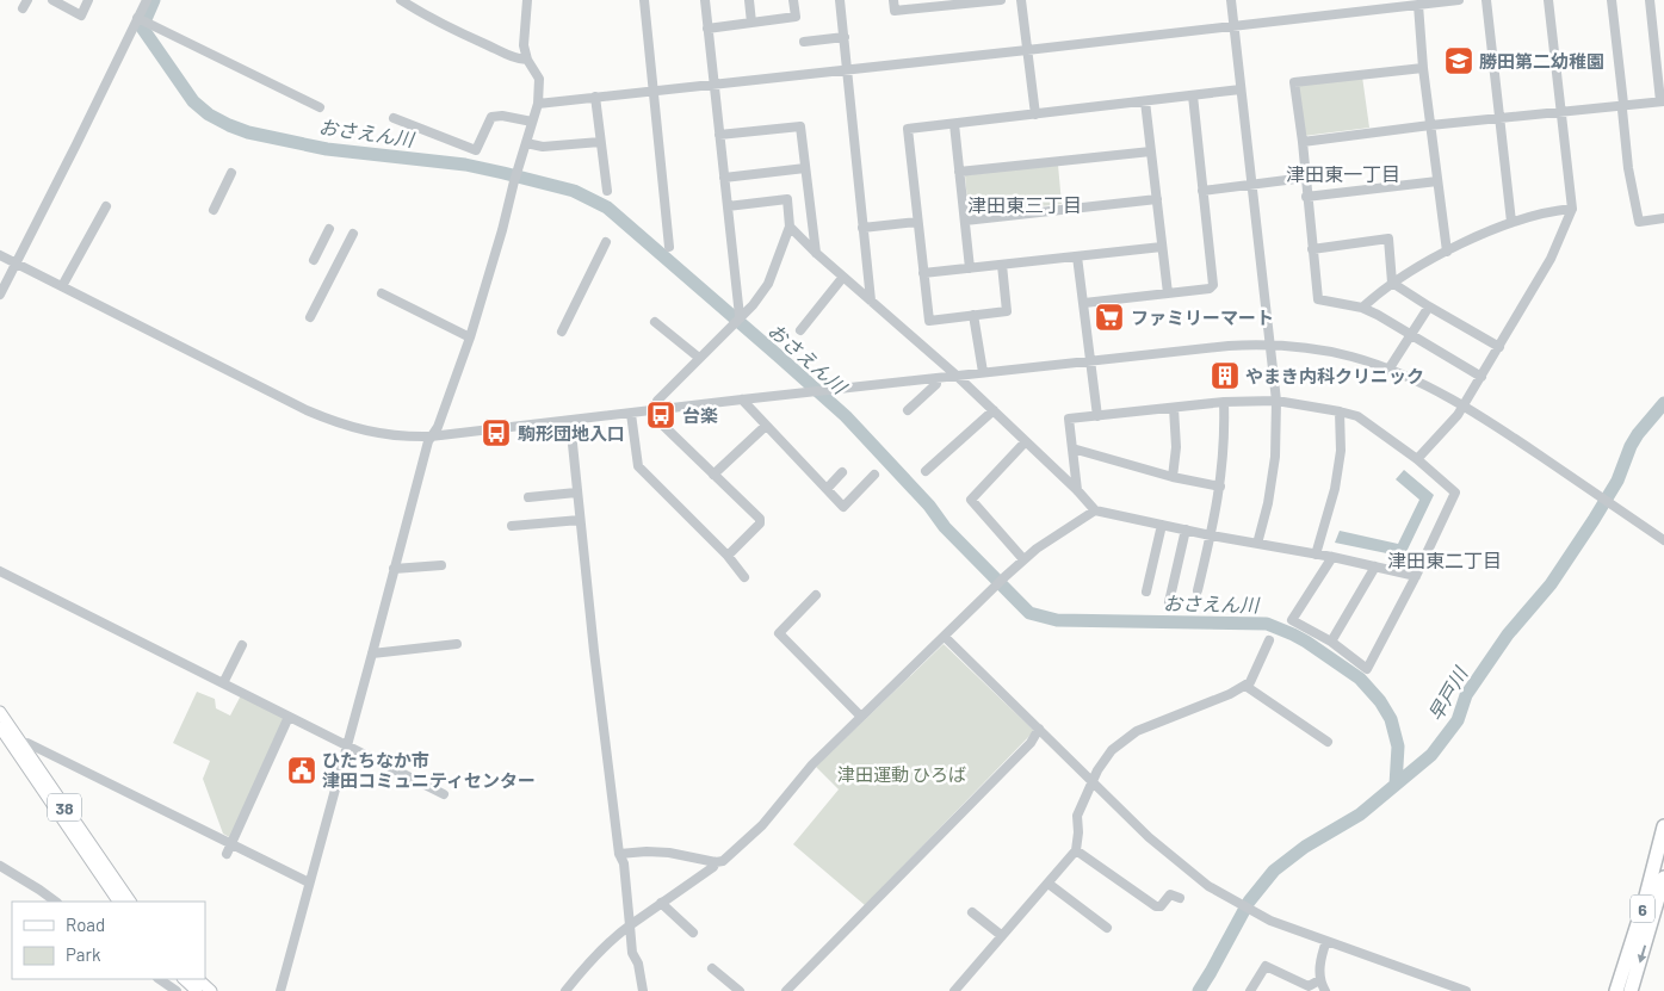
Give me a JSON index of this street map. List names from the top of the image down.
{
  "streets": {
    "highway": ["6"],
    "main road": ["38"]
  },
  "districts": ["津田東一丁目", "津田東三丁目", "津田東二丁目"],
  "water": ["おさえん川", "早戸川"],
  "parks": ["津田運動 ひろば"],
  "places": {
    "school or university": ["勝田第二幼稚園"],
    "supermarket": ["ファミリーマート"],
    "building": ["やまき内科クリニック"],
    "bus stop": ["台楽", "駒形団地入口"],
    "public building": ["ひたちなか市 津田コミュニティセンター"]
  },
  "legend": ["Road", "Park"]
}
